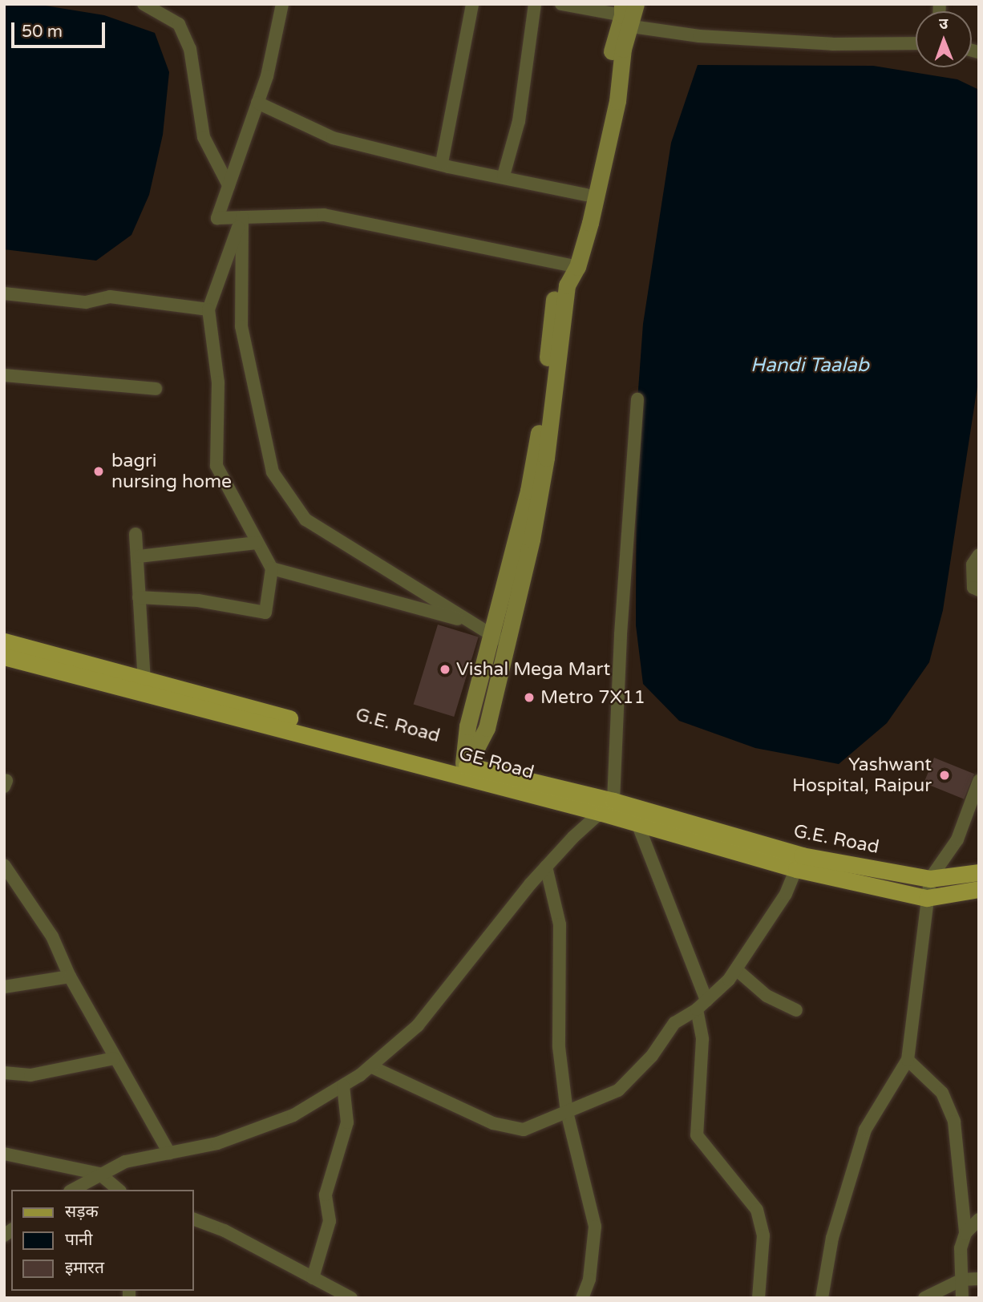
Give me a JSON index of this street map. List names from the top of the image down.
{
  "streets": {
    "main road": ["G.E. Road", "GE Road"]
  },
  "crossings": [
    ["G.E. Road", "GE Road"]
  ],
  "water": ["Handi Taalab"],
  "places": [
    "bagri nursing home",
    "Vishal Mega Mart",
    "Metro 7X11",
    "Yashwant Hospital, Raipur"
  ],
  "legend": ["सड़क", "पानी", "इमारत"],
  "scale_bar": "50 m",
  "north": "top"
}
